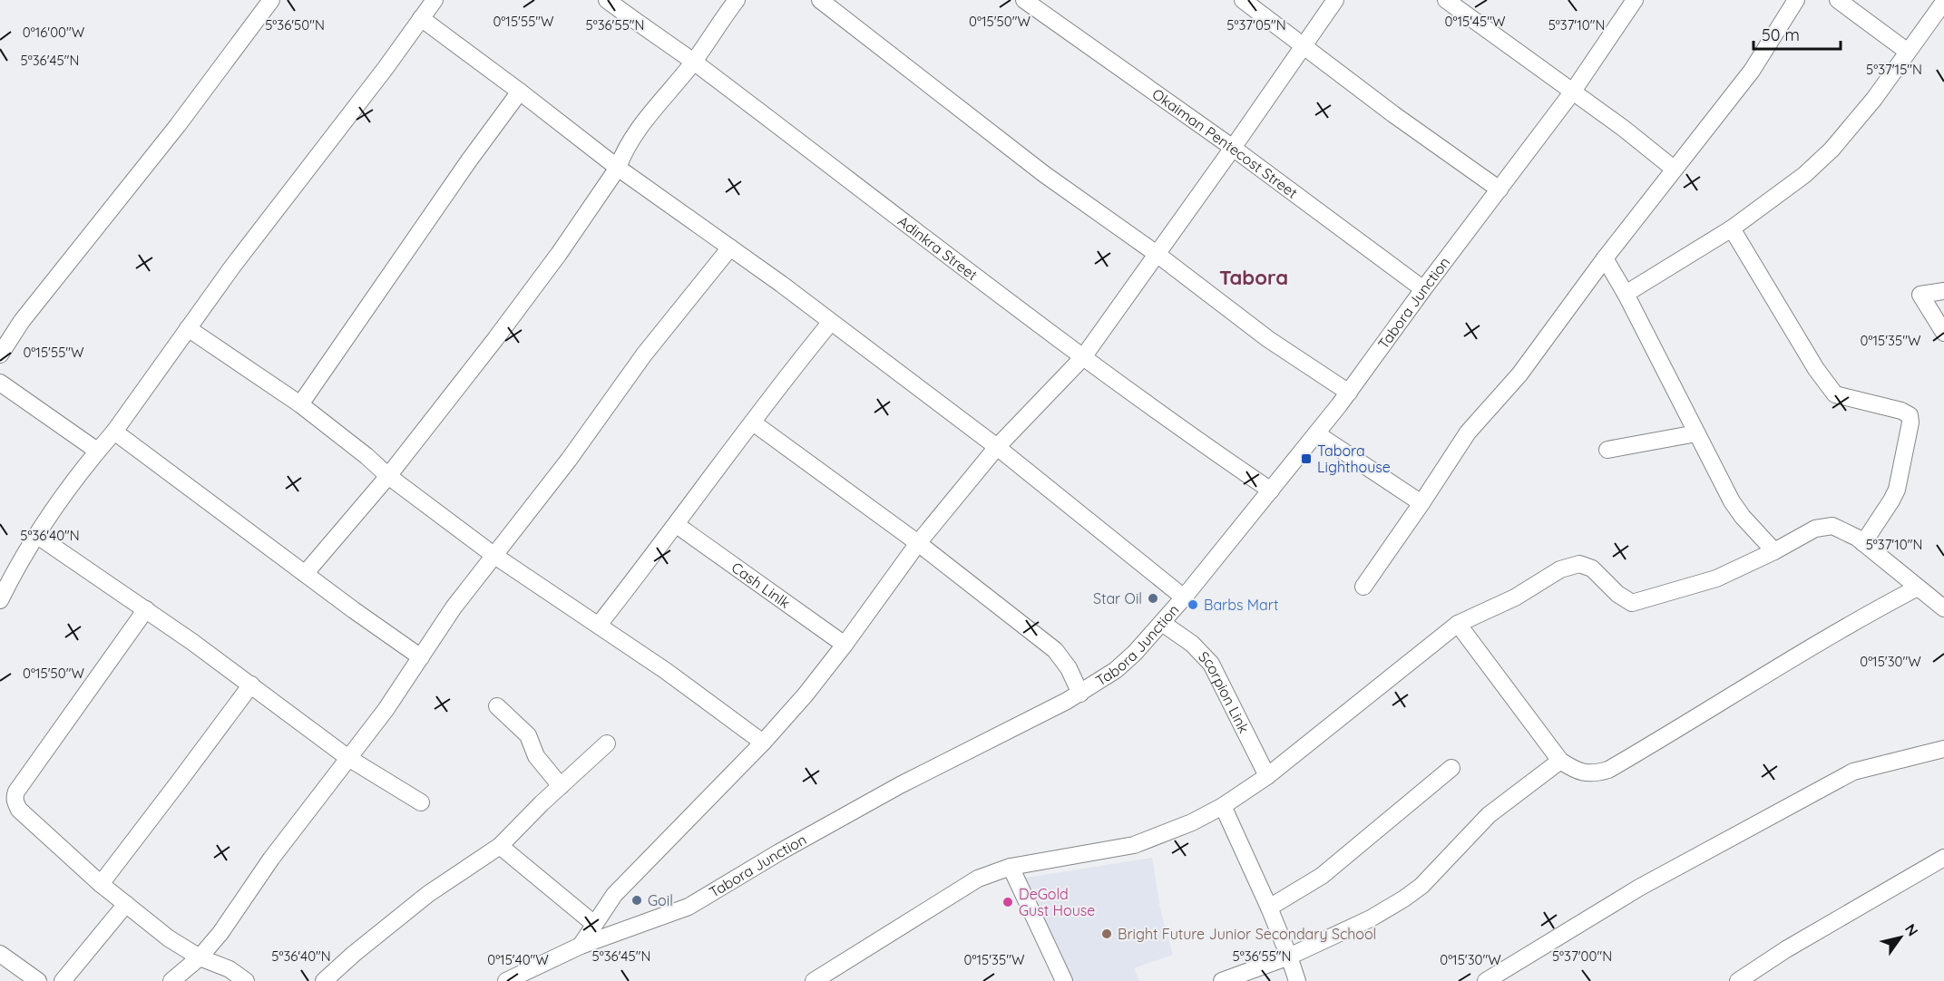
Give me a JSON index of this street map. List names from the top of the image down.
{
  "streets": {
    "street": [
      "Okaiman Pentecost Street",
      "Adinkra Street",
      "Tabora Junction",
      "Cash Linlk",
      "Scorpion Link"
    ]
  },
  "crossings": [
    ["Okaiman Pentecost Street", "Tabora Junction"],
    ["Adinkra Street", "Tabora Junction"],
    ["Tabora Junction", "Scorpion Link"]
  ],
  "districts": ["Tabora"],
  "places": {
    "transit": ["Tabora Lighthouse"],
    "other": [
      "Star Oil",
      "Barbs Mart",
      "Goil",
      "DeGold Gust House",
      "Bright Future Junior Secondary School"
    ]
  },
  "scale_bar": "50 m",
  "north": "top right",
  "coordinates": [
    "0°15'55\"W",
    "0°15'50\"W",
    "0°15'45\"W",
    "5°36'50\"N",
    "5°36'55\"N",
    "5°37'05\"N",
    "5°37'10\"N",
    "0°16'00\"W",
    "5°36'45\"N",
    "5°37'15\"N",
    "0°15'35\"W",
    "5°36'40\"N",
    "0°15'30\"W",
    "5°37'00\"N",
    "0°15'40\"W"
  ]
}
